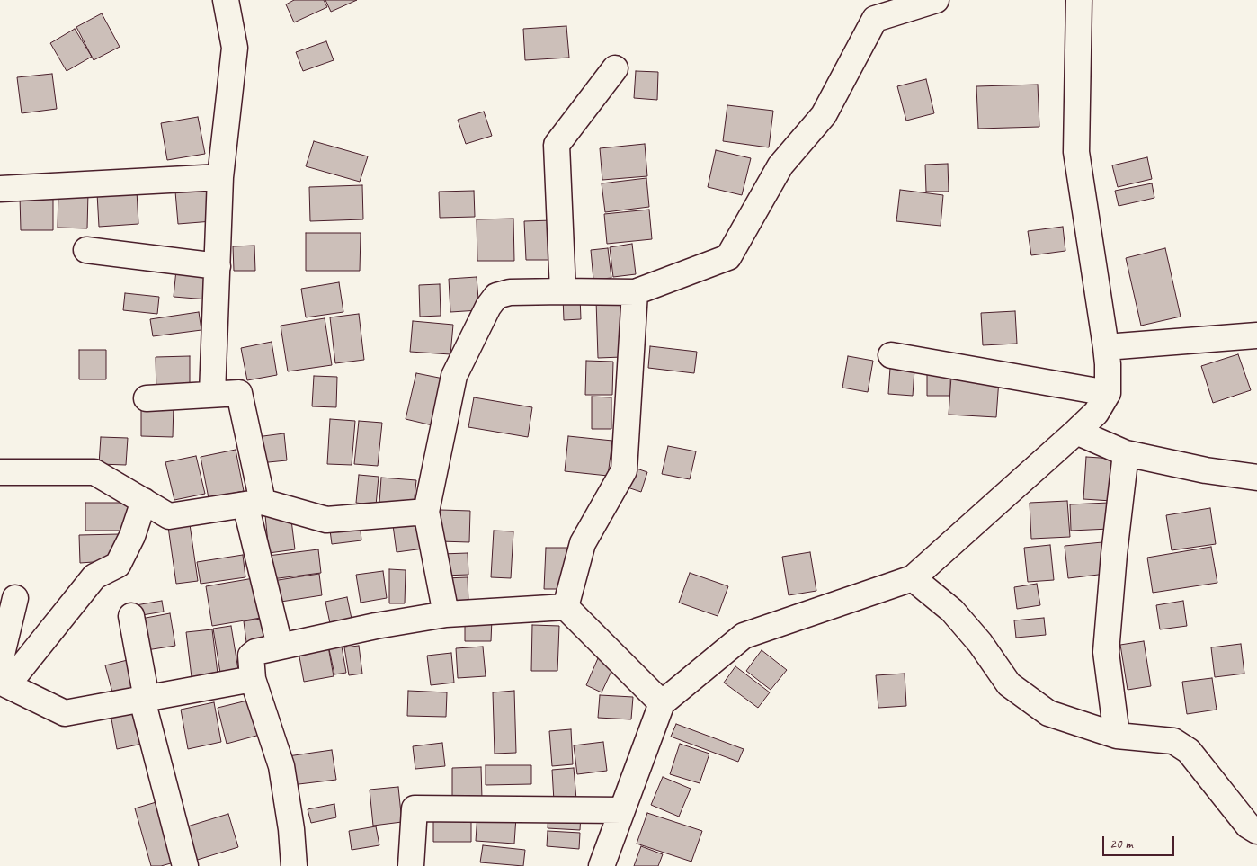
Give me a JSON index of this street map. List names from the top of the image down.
{
  "scale_bar": "20 m"
}
